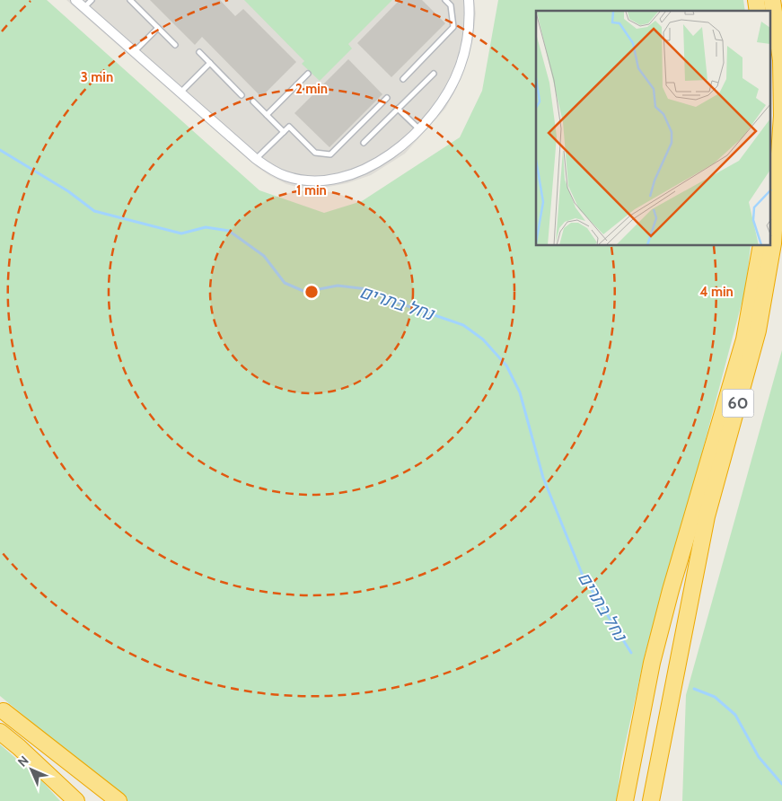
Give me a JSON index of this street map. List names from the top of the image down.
{
  "streets": {
    "highway": ["60"]
  },
  "water": ["נחל בתרים"],
  "north": "top left",
  "rings": [
    "3 min",
    "2 min",
    "1 min",
    "4 min"
  ]
}
